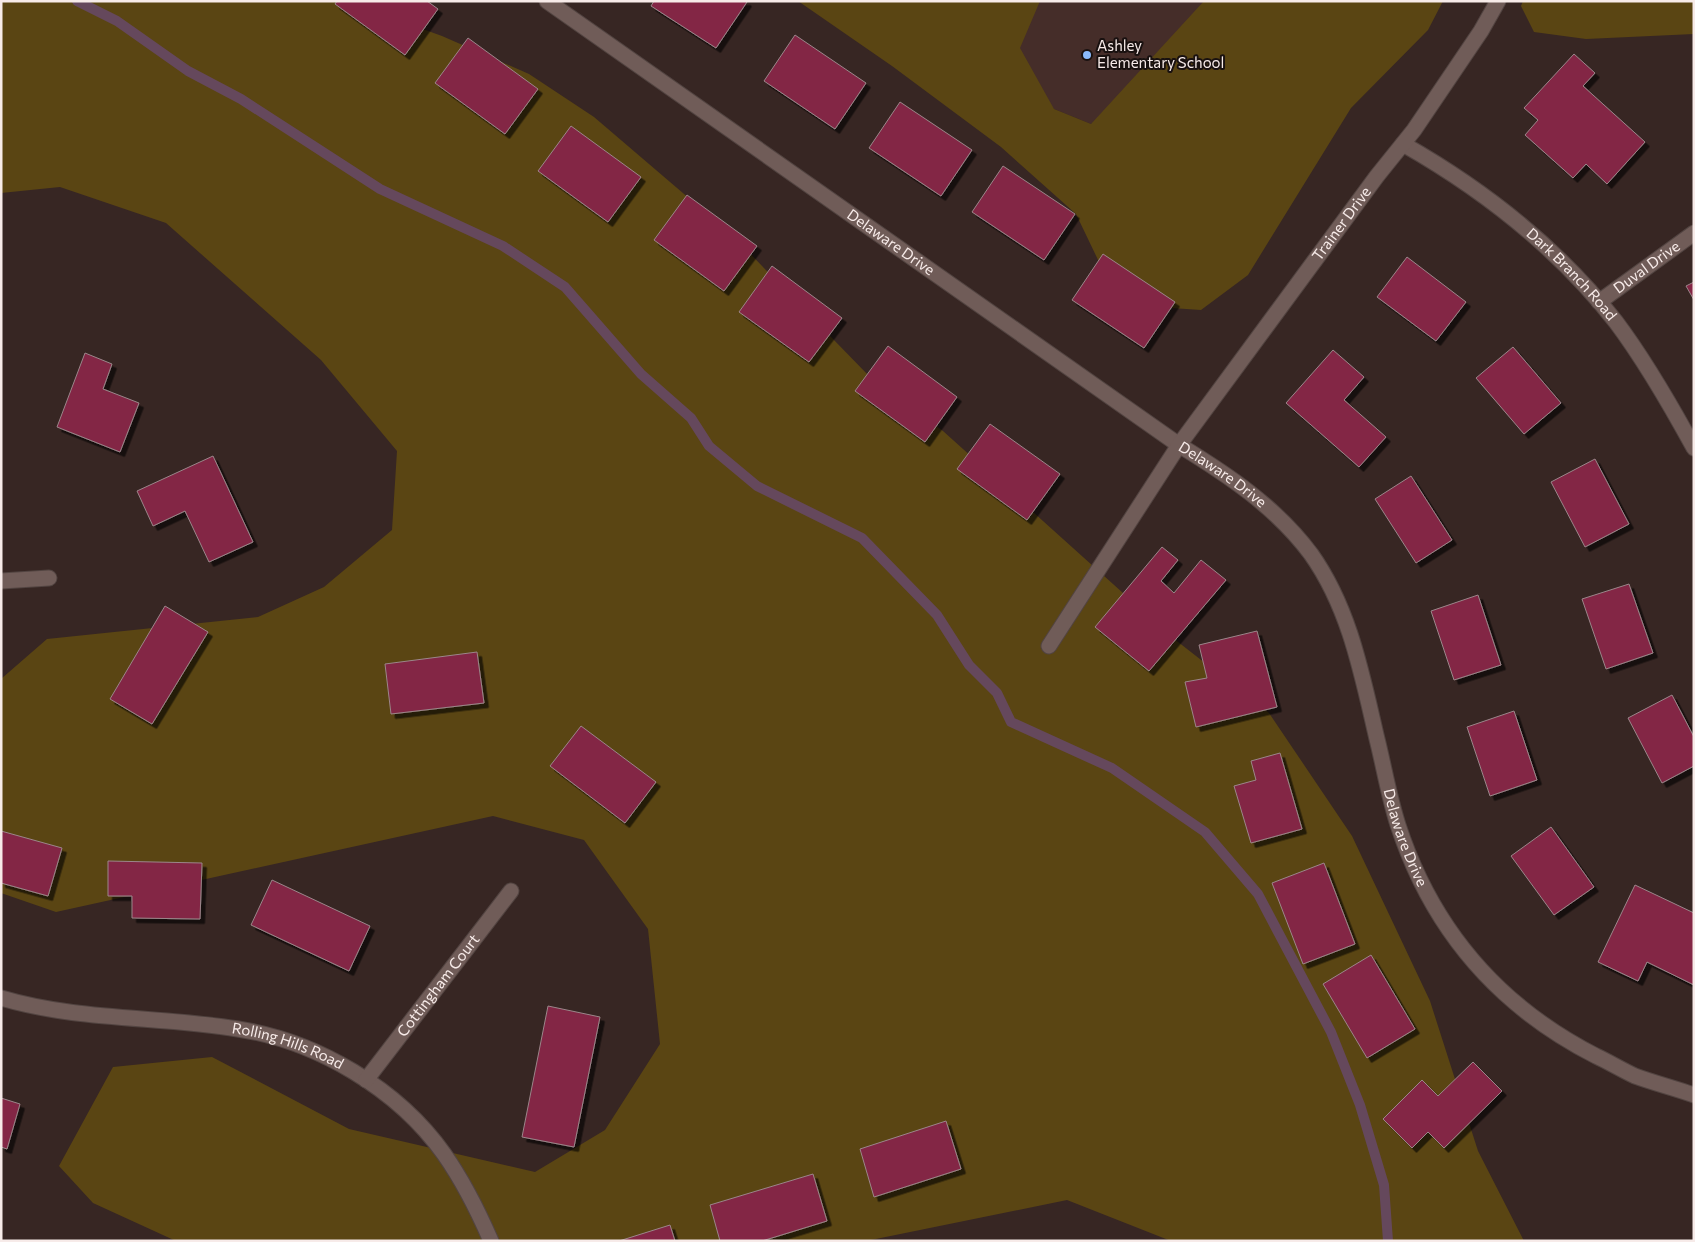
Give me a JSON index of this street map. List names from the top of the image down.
{
  "streets": {
    "street": [
      "Trainer Drive",
      "Delaware Drive",
      "Duval Drive",
      "Dark Branch Road",
      "Cottingham Court",
      "Rolling Hills Road"
    ]
  },
  "crossings": [
    ["Trainer Drive", "Delaware Drive"],
    ["Trainer Drive", "Dark Branch Road"],
    ["Duval Drive", "Dark Branch Road"],
    ["Cottingham Court", "Rolling Hills Road"]
  ],
  "places": ["Ashley Elementary School"]
}
